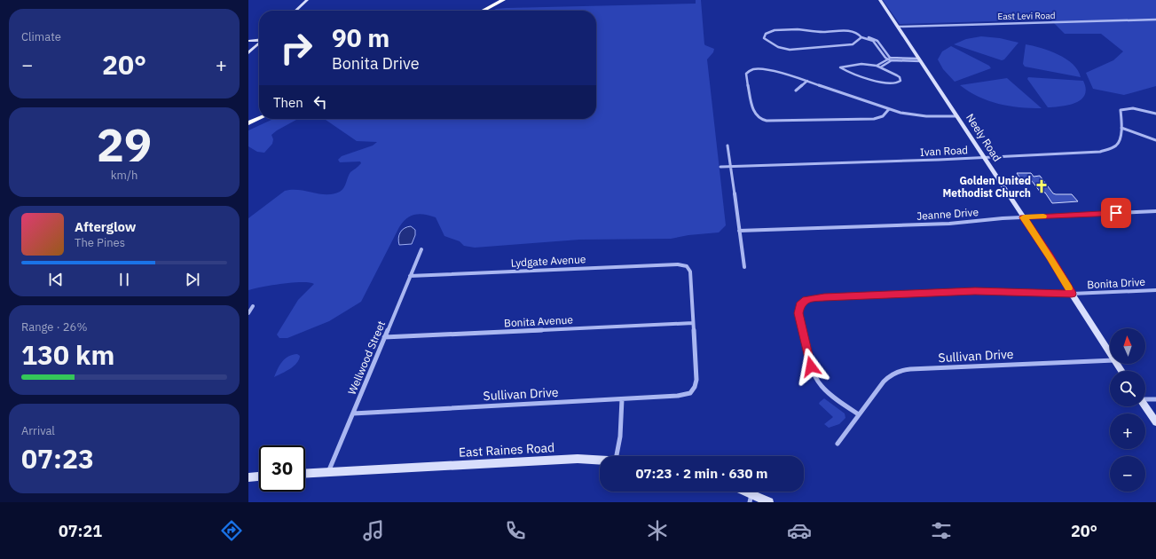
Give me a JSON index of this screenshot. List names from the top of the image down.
{
  "streets": {
    "street": [
      "East Levi Road",
      "Neely Road",
      "Ivan Road",
      "Jeanne Drive",
      "Lydgate Avenue",
      "Bonita Drive",
      "Bonita Avenue",
      "Sullivan Drive",
      "Wellwood Street",
      "East Raines Road"
    ]
  },
  "crossings": [
    ["East Levi Road", "Neely Road"],
    ["Neely Road", "Ivan Road"],
    ["Neely Road", "Jeanne Drive"],
    ["Neely Road", "Bonita Drive"],
    ["Lydgate Avenue", "Bonita Avenue"],
    ["Lydgate Avenue", "Sullivan Drive"],
    ["Lydgate Avenue", "Wellwood Street"],
    ["Bonita Drive", "Sullivan Drive"],
    ["Bonita Avenue", "Sullivan Drive"],
    ["Bonita Avenue", "Wellwood Street"],
    ["Sullivan Drive", "Wellwood Street"],
    ["Wellwood Street", "East Raines Road"]
  ],
  "places": {
    "church": ["Golden United Methodist Church"]
  },
  "north": "top",
  "page": {
    "tile": [
      "Climate",
      ["29", "km/h"],
      ["Range · 26%", "130 km"],
      ["Arrival", "07:23"]
    ],
    "turn": ["90 m", "Bonita Drive"],
    "heat": ["−", "20°", "+"],
    "then": "Then",
    "song": ["Afterglow", "The Pines"],
    "map_buttons": ["+", "−"],
    "limit": "30",
    "trip": "07:23 · 2 min · 630 m",
    "tabs": ["07:21", "20°"]
  }
}
